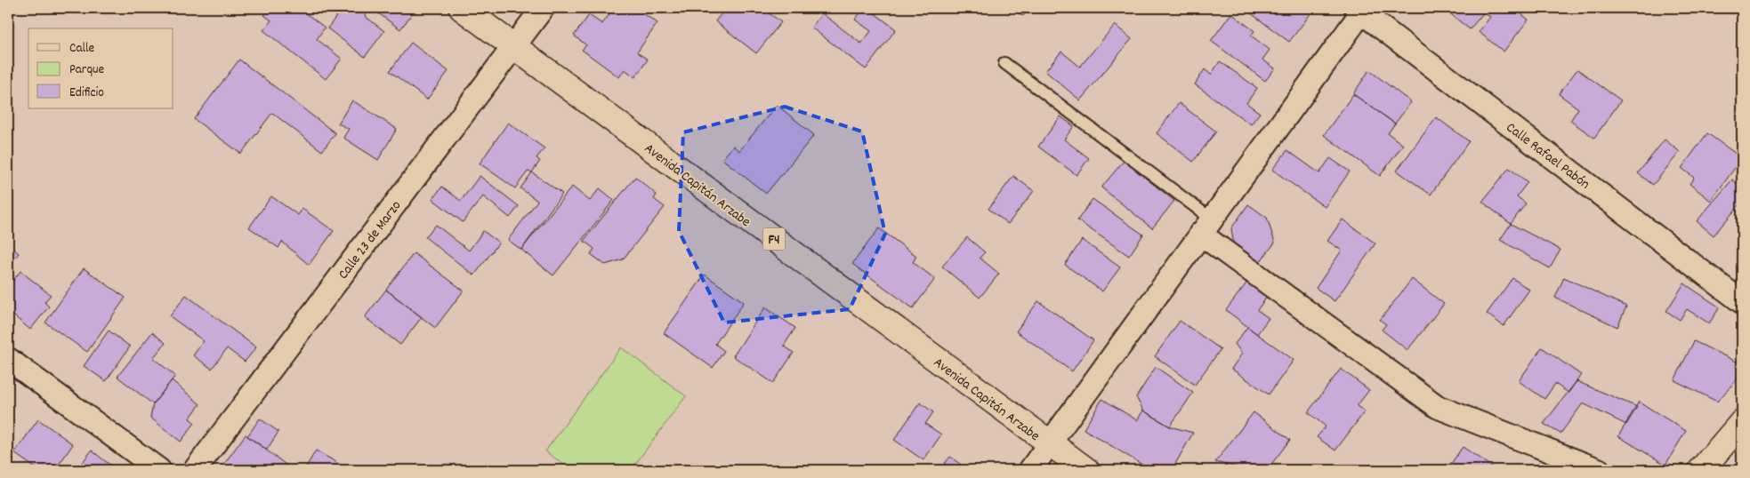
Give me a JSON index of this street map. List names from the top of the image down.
{
  "streets": {
    "main road": ["Avenida Capitán Arzabe", "F4"],
    "street": ["Calle Rafael Pabón", "Calle 23 de Marzo"]
  },
  "crossings": [
    ["Avenida Capitán Arzabe", "Calle 23 de Marzo"]
  ],
  "legend": ["Calle", "Parque", "Edificio"]
}
